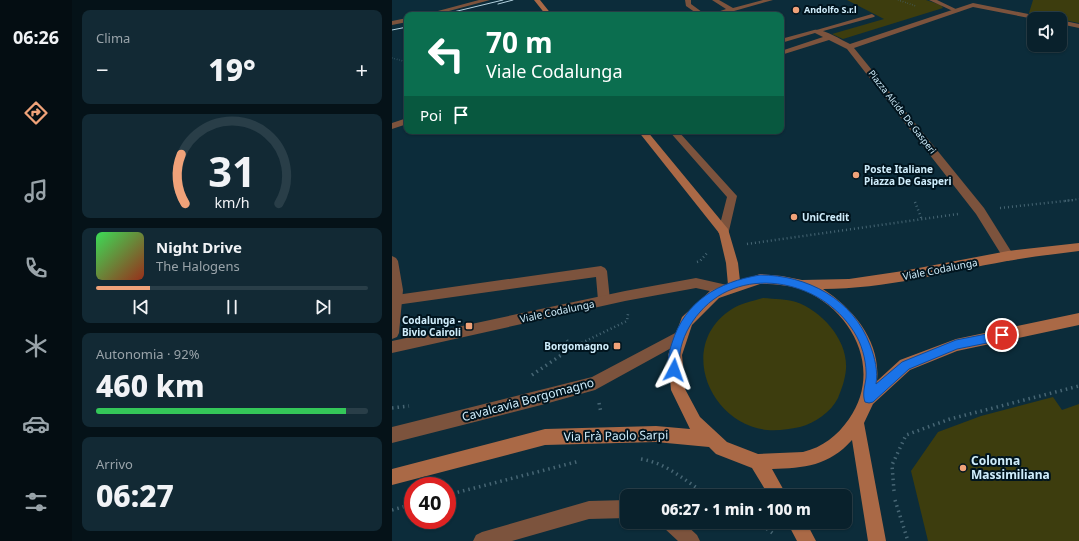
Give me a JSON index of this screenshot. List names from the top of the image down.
{
  "streets": {
    "street": [
      "Piazza Alcide De Gasperi",
      "Viale Codalunga",
      "Cavalcavia Borgomagno",
      "Via Frà Paolo Sarpi"
    ]
  },
  "crossings": [
    ["Piazza Alcide De Gasperi", "Viale Codalunga"]
  ],
  "places": {
    "other": [
      "Andolfo S.r.l",
      "Poste Italiane Piazza De Gasperi",
      "UniCredit",
      "Colonna Massimiliana"
    ],
    "transit": ["Codalunga - Bivio Cairoli", "Borgomagno"]
  },
  "page": {
    "tabs": "06:26",
    "tile": [
      "Clima",
      ["Autonomia · 92%", "460 km"],
      ["Arrivo", "06:27"]
    ],
    "turn": ["70 m", "Viale Codalunga"],
    "heat": ["−", "19°", "+"],
    "then": "Poi",
    "song": ["Night Drive", "The Halogens"],
    "limit": "40",
    "trip": "06:27 · 1 min · 100 m",
    "gauge": ["31", "km/h"]
  }
}
